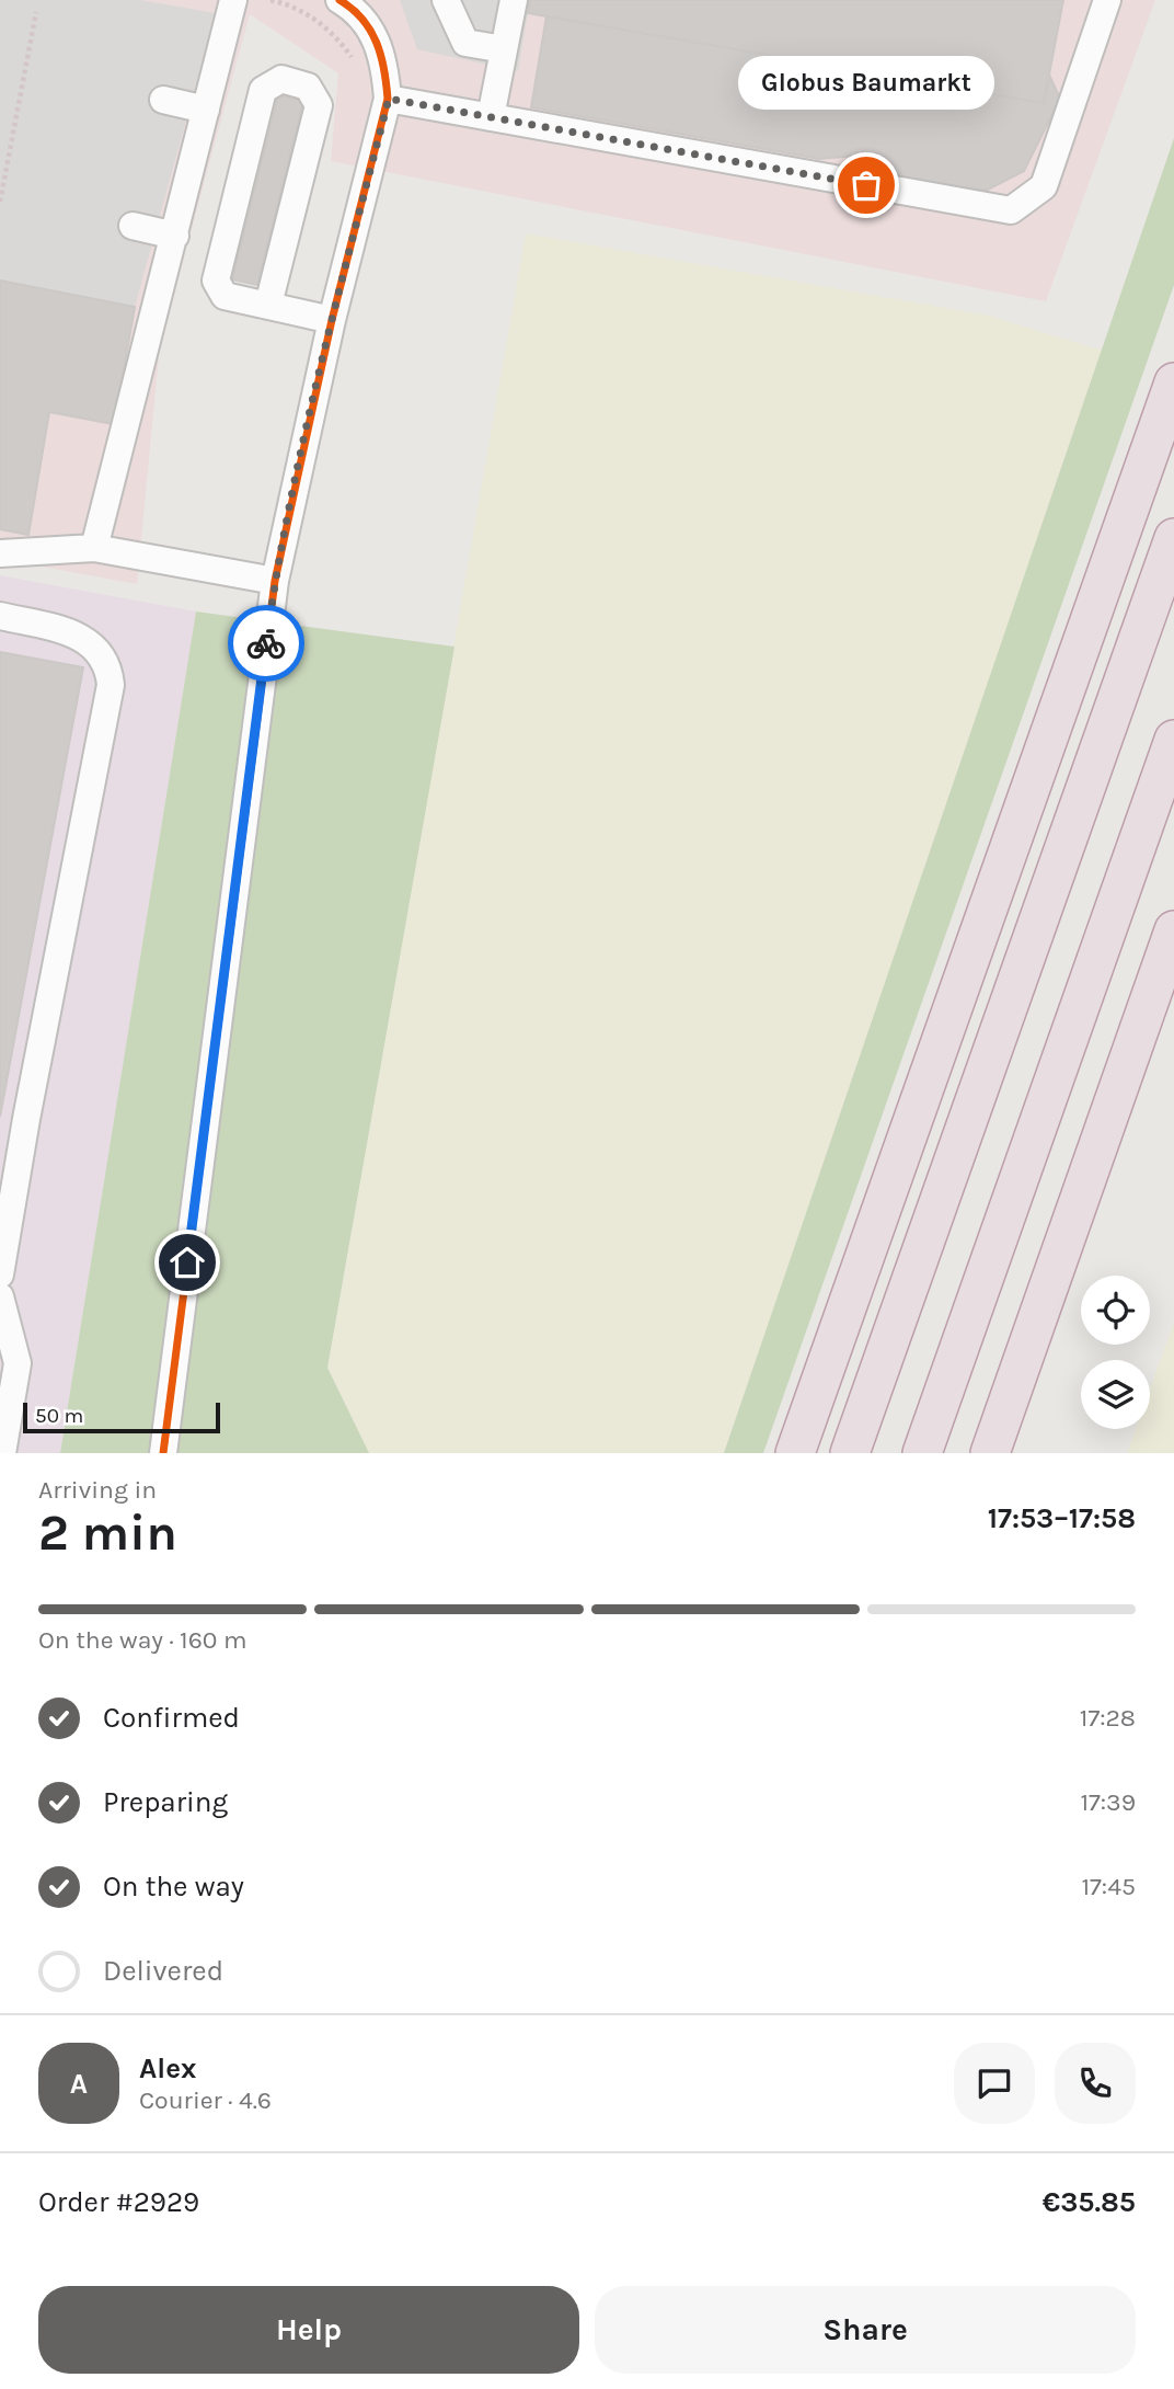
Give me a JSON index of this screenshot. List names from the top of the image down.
{
  "places": ["Globus Baumarkt"],
  "scale_bar": "50 m",
  "page": {
    "bubble": "Globus Baumarkt",
    "scale": "50 m",
    "heading": ["2 min", "Arriving in", "17:53–17:58"],
    "panel": [
      "Alex",
      "Courier · 4.6",
      "Order #2929",
      "€35.85"
    ],
    "bar": "On the way · 160 m",
    "list": [
      ["Confirmed", "17:28"],
      ["Preparing", "17:39"],
      ["On the way", "17:45"],
      "Delivered"
    ],
    "round": "A",
    "buttons": ["Help", "Share"]
  }
}
